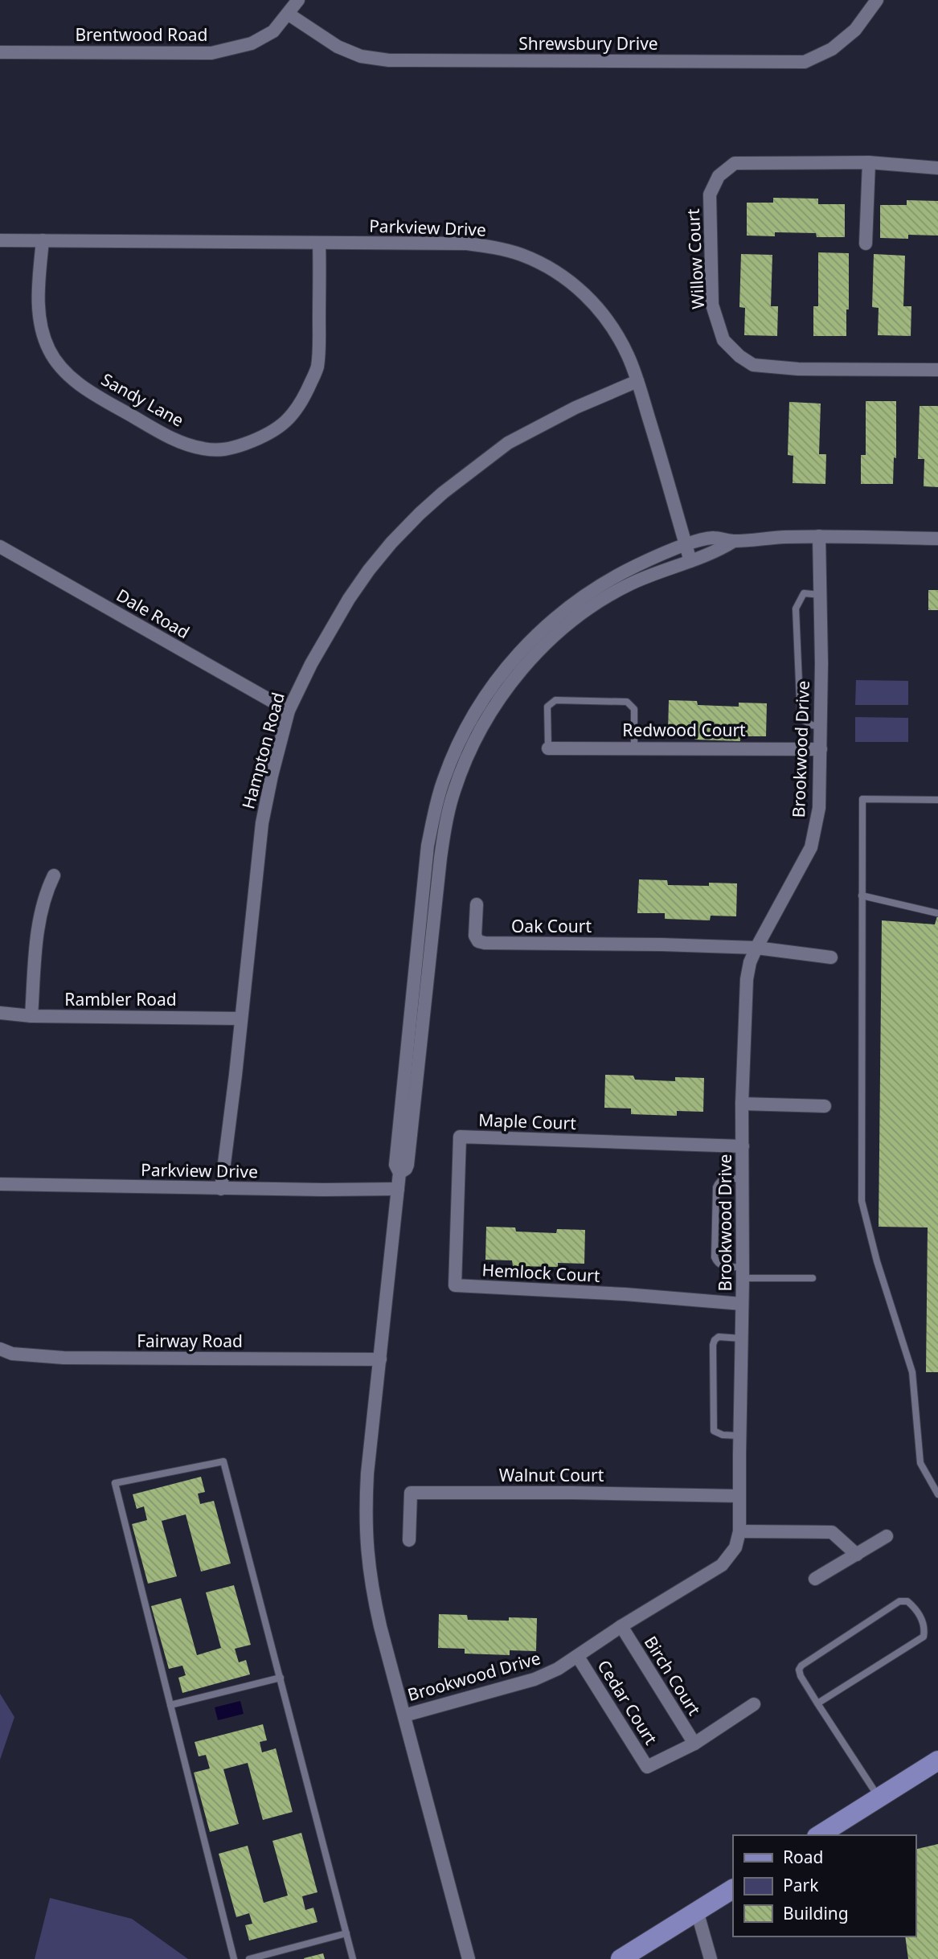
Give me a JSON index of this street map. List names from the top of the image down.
{
  "streets": {
    "street": [
      "Brentwood Road",
      "Shrewsbury Drive",
      "Parkview Drive",
      "Willow Court",
      "Sandy Lane",
      "Dale Road",
      "Redwood Court",
      "Brookwood Drive",
      "Hampton Road",
      "Oak Court",
      "Rambler Road",
      "Maple Court",
      "Hemlock Court",
      "Fairway Road",
      "Walnut Court",
      "Birch Court",
      "Cedar Court"
    ]
  },
  "crossings": [
    ["Brentwood Road", "Shrewsbury Drive"],
    ["Parkview Drive", "Sandy Lane"],
    ["Parkview Drive", "Brookwood Drive"],
    ["Parkview Drive", "Hampton Road"],
    ["Dale Road", "Hampton Road"],
    ["Redwood Court", "Brookwood Drive"],
    ["Brookwood Drive", "Oak Court"],
    ["Brookwood Drive", "Maple Court"],
    ["Brookwood Drive", "Hemlock Court"],
    ["Brookwood Drive", "Fairway Road"],
    ["Brookwood Drive", "Walnut Court"],
    ["Brookwood Drive", "Birch Court"],
    ["Brookwood Drive", "Cedar Court"],
    ["Hampton Road", "Rambler Road"],
    ["Maple Court", "Hemlock Court"],
    ["Birch Court", "Cedar Court"]
  ],
  "legend": ["Road", "Park", "Building"]
}
